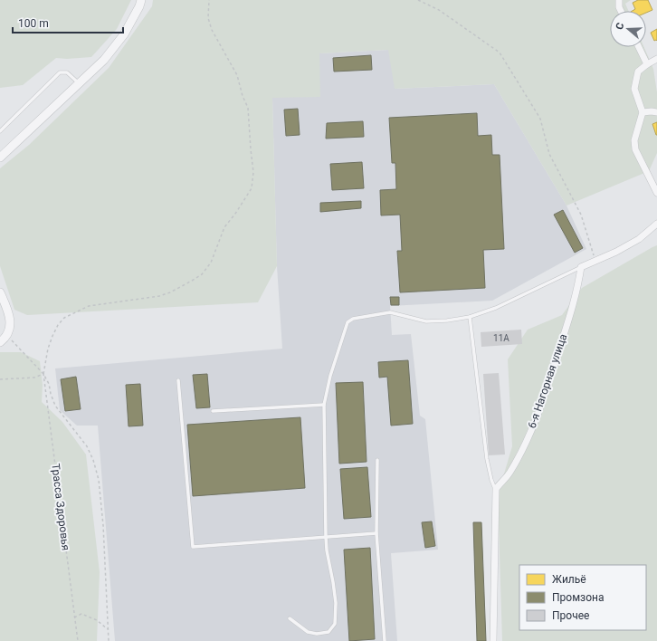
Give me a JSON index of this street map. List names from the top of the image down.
{
  "streets": {
    "street": ["6-я Нагорная улица"],
    "path": ["Трасса Здоровья"]
  },
  "house_numbers": ["11А"],
  "legend": ["Жильё", "Промзона", "Прочее"],
  "scale_bar": "100 m",
  "north": "left"
}
